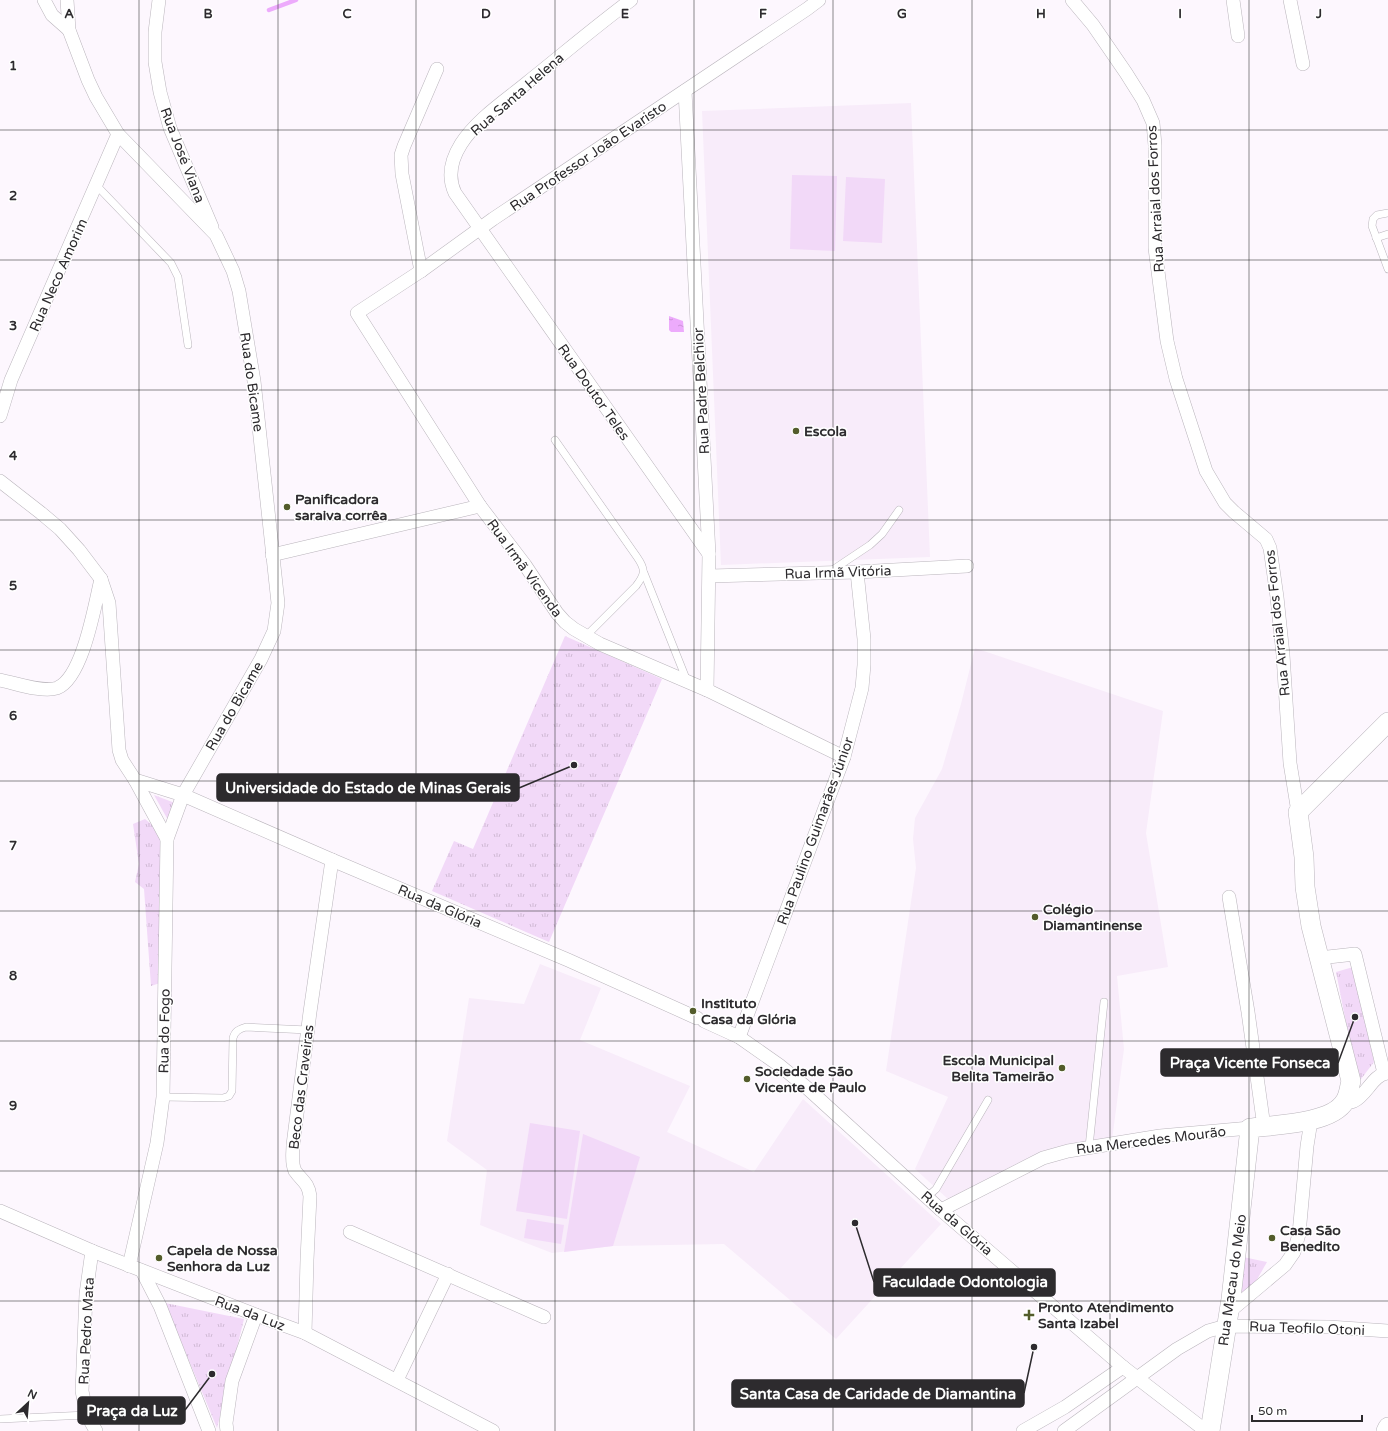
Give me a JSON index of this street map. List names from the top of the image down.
{
  "streets": {
    "main road": ["Rua Arraial dos Forros", "Rua Mercedes Mourão", "Rua Macau do Meio"],
    "street": [
      "Rua Santa Helena",
      "Rua José Viana",
      "Rua Professor João Evaristo",
      "Rua Neco Amorim",
      "Rua do Bicame",
      "Rua Padre Belchior",
      "Rua Doutor Teles",
      "Rua Irmã Vicenda",
      "Rua Irmã Vitória",
      "Rua Paulino Guimarães Júnior",
      "Rua da Glória",
      "Rua do Fogo",
      "Beco das Craveiras",
      "Rua da Luz",
      "Rua Teofilo Otoni",
      "Rua Pedro Mata"
    ]
  },
  "crossings": [
    ["Rua Santa Helena", "Rua Professor João Evaristo"],
    ["Rua Santa Helena", "Rua Doutor Teles"],
    ["Rua José Viana", "Rua do Bicame"],
    ["Rua Professor João Evaristo", "Rua Padre Belchior"],
    ["Rua Professor João Evaristo", "Rua Doutor Teles"],
    ["Rua Professor João Evaristo", "Rua Irmã Vicenda"],
    ["Rua Arraial dos Forros", "Rua Mercedes Mourão"],
    ["Rua Neco Amorim", "Rua do Bicame"],
    ["Rua do Bicame", "Rua da Glória"],
    ["Rua do Bicame", "Rua do Fogo"],
    ["Rua Padre Belchior", "Rua Doutor Teles"],
    ["Rua Padre Belchior", "Rua Irmã Vicenda"],
    ["Rua Padre Belchior", "Rua Irmã Vitória"],
    ["Rua Irmã Vicenda", "Rua Paulino Guimarães Júnior"],
    ["Rua Irmã Vitória", "Rua Paulino Guimarães Júnior"],
    ["Rua Paulino Guimarães Júnior", "Rua da Glória"],
    ["Rua da Glória", "Rua do Fogo"],
    ["Rua da Glória", "Beco das Craveiras"],
    ["Rua da Glória", "Rua Mercedes Mourão"],
    ["Rua do Fogo", "Rua da Luz"],
    ["Beco das Craveiras", "Rua da Luz"],
    ["Rua Mercedes Mourão", "Rua Macau do Meio"],
    ["Rua Macau do Meio", "Rua Teofilo Otoni"],
    ["Rua da Luz", "Rua Pedro Mata"]
  ],
  "places": {
    "other": [
      "Escola",
      "Panificadora saraiva corrêa",
      "Universidade do Estado de Minas Gerais",
      "Colégio Diamantinense",
      "Instituto Casa da Glória",
      "Praça Vicente Fonseca",
      "Escola Municipal Belita Tameirão",
      "Sociedade São Vicente de Paulo",
      "Faculdade Odontologia",
      "Casa São Benedito",
      "Capela de Nossa Senhora da Luz",
      "Santa Casa de Caridade de Diamantina",
      "Praça da Luz"
    ],
    "health": ["Pronto Atendimento Santa Izabel"]
  },
  "scale_bar": "50 m",
  "north": "top right",
  "grid": {
    "columns": [
      "A",
      "B",
      "C",
      "D",
      "E",
      "F",
      "G",
      "H",
      "I",
      "J"
    ],
    "rows": [
      "1",
      "2",
      "3",
      "4",
      "5",
      "6",
      "7",
      "8",
      "9"
    ]
  }
}
